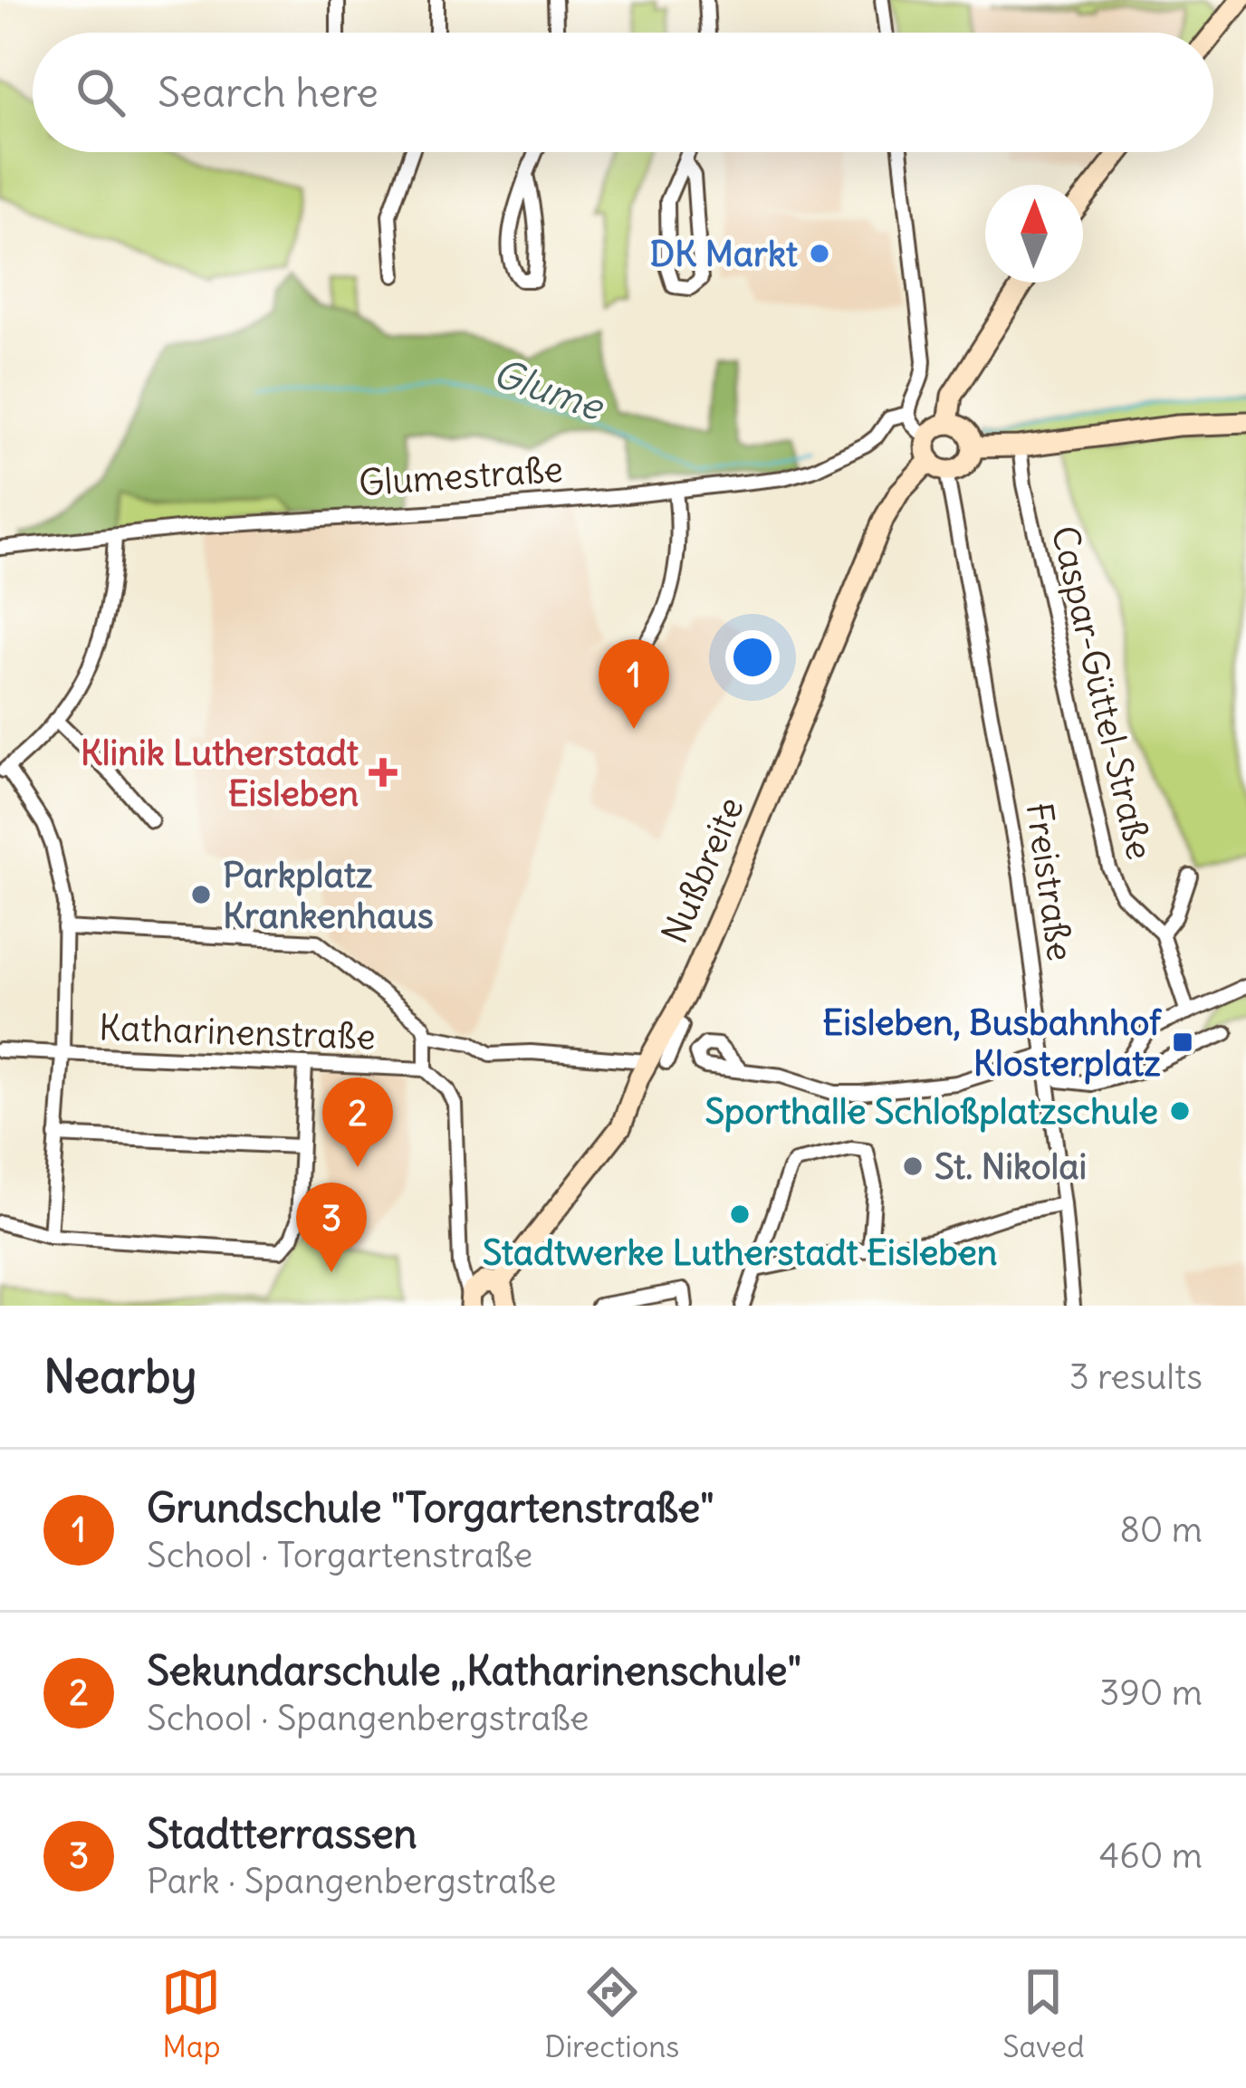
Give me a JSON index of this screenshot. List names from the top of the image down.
{
  "streets": {
    "main road": ["Nußbreite"],
    "street": [
      "Glumestraße",
      "Caspar-Güttel-Straße",
      "Freistraße",
      "Katharinenstraße"
    ]
  },
  "crossings": [
    ["Nußbreite", "Freistraße"],
    ["Nußbreite", "Katharinenstraße"]
  ],
  "water": ["Glume"],
  "places": {
    "other": [
      "DK Markt",
      "Parkplatz Krankenhaus",
      "Sporthalle Schloßplatzschule",
      "St. Nikolai",
      "Stadtwerke Lutherstadt Eisleben"
    ],
    "health": ["Klinik Lutherstadt Eisleben"],
    "transit": ["Eisleben, Busbahnhof Klosterplatz"]
  },
  "north": "top",
  "page": {
    "search": "Search here",
    "pins": ["1", "2", "3"],
    "heading": ["Nearby", "3 results"],
    "list": [
      {
        "mark": "1",
        "name": "Grundschule \"Torgartenstraße\"",
        "note": "School · Torgartenstraße",
        "value": "80 m"
      },
      {
        "mark": "2",
        "name": "Sekundarschule „Katharinenschule\"",
        "note": "School · Spangenbergstraße",
        "value": "390 m"
      },
      {
        "mark": "3",
        "name": "Stadtterrassen",
        "note": "Park · Spangenbergstraße",
        "value": "460 m"
      }
    ],
    "nav": ["Map", "Directions", "Saved"]
  }
}
